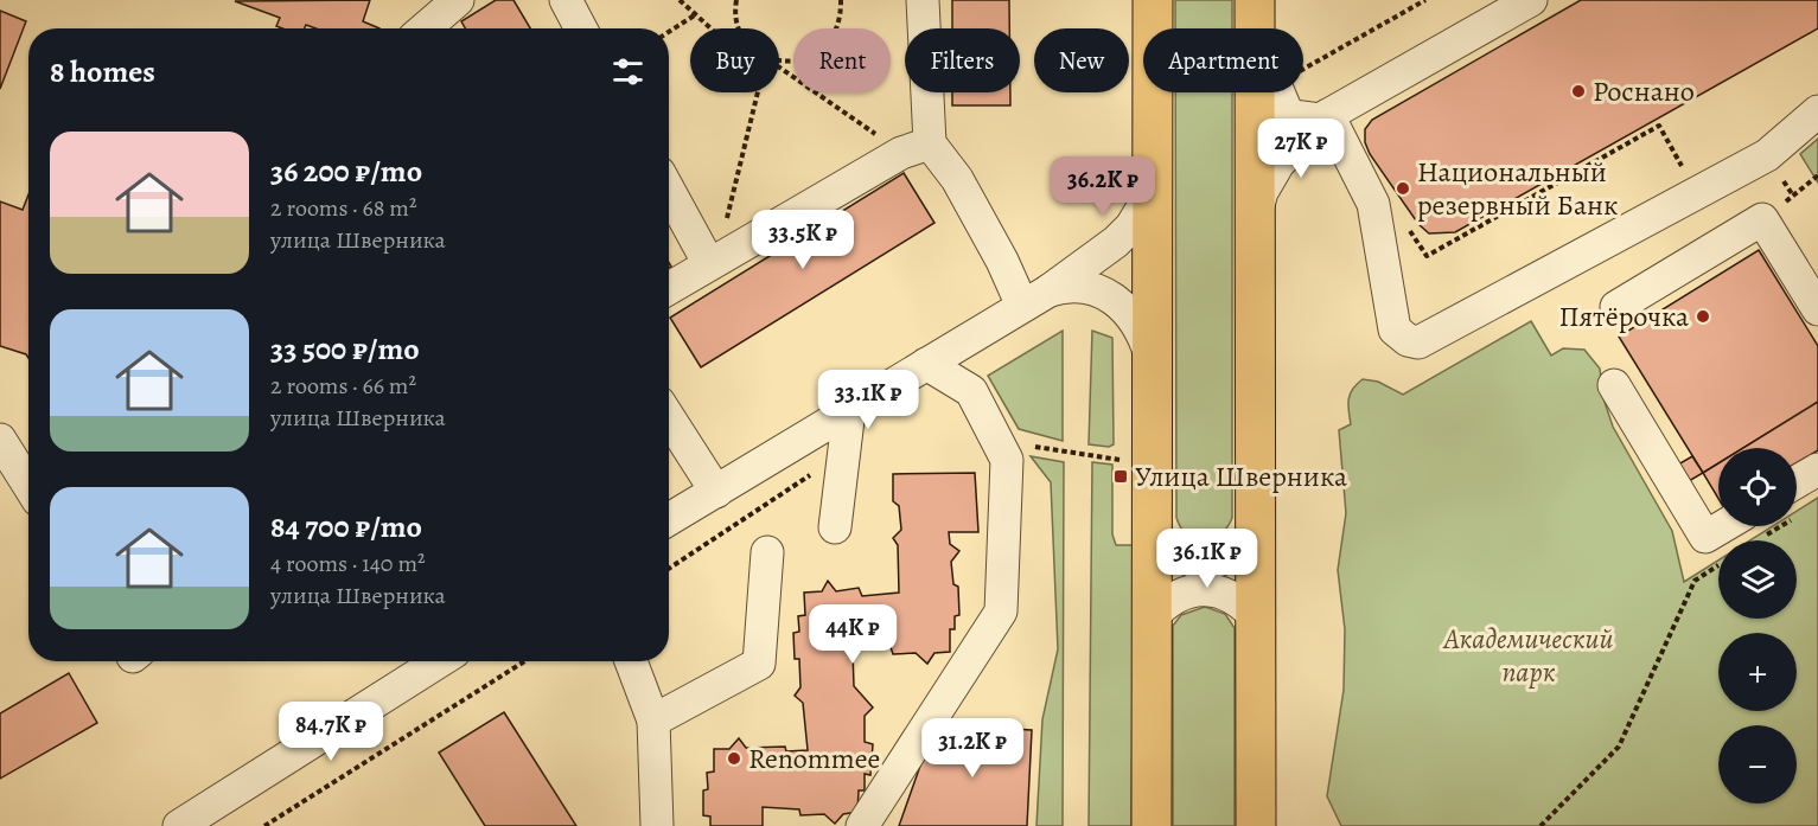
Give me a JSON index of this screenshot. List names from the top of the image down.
{
  "parks": ["Академический парк"],
  "places": {
    "other": [
      "Роснано",
      "Национальный резервный Банк",
      "Пятёрочка",
      "Renommee"
    ],
    "transit": ["Улица Шверника"]
  },
  "page": {
    "chip": [
      "Buy",
      "Rent",
      "Filters",
      "New",
      "Apartment"
    ],
    "heading": "8 homes",
    "list": [
      {
        "name": "36 200 ₽/mo",
        "note": "2 rooms · 68 m² · улица Шверника"
      },
      {
        "name": "33 500 ₽/mo",
        "note": "2 rooms · 66 m² · улица Шверника"
      },
      {
        "name": "84 700 ₽/mo",
        "note": "4 rooms · 140 m² · улица Шверника"
      }
    ],
    "price": [
      "27K ₽",
      "36.2K ₽",
      "33.5K ₽",
      "33.1K ₽",
      "36.1K ₽",
      "44K ₽",
      "84.7K ₽",
      "31.2K ₽"
    ],
    "map_buttons": ["+", "−"]
  }
}
